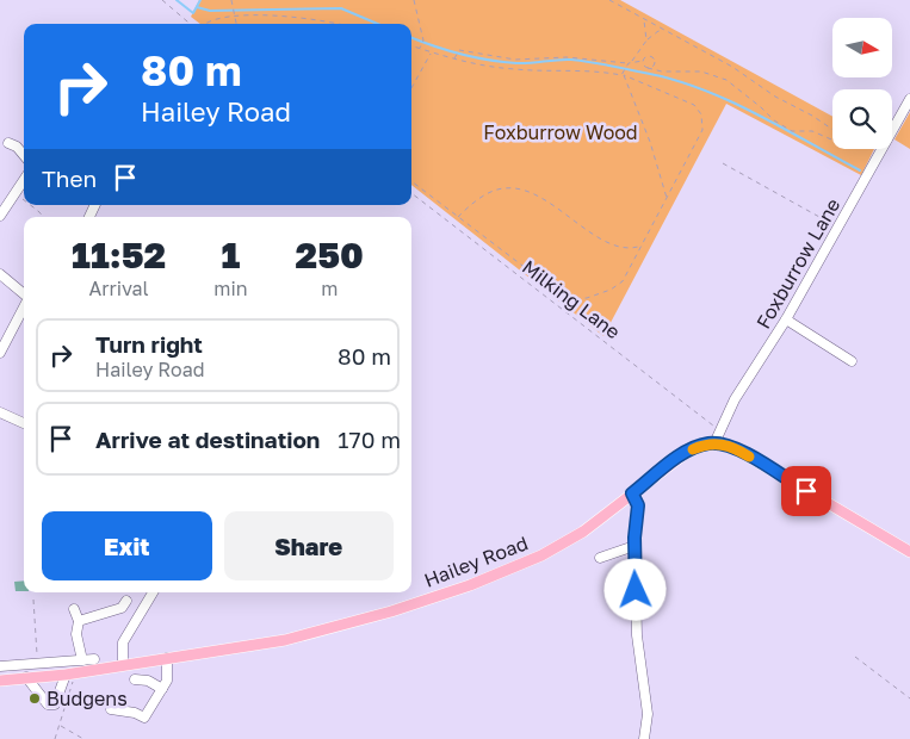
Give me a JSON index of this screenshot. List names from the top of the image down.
{
  "streets": {
    "main road": ["Hailey Road"],
    "street": ["Foxburrow Lane"],
    "path": ["Milking Lane"]
  },
  "crossings": [
    ["Foxburrow Lane", "Milking Lane"],
    ["Foxburrow Lane", "Hailey Road"]
  ],
  "parks": ["Foxburrow Wood"],
  "places": ["Budgens"],
  "north": "right",
  "page": {
    "turn": ["80 m", "Hailey Road"],
    "then": "Then",
    "eta": [
      "11:52",
      "Arrival",
      "1",
      "min",
      "250",
      "m"
    ],
    "list": [
      {
        "name": "Turn right",
        "note": "Hailey Road",
        "value": "80 m"
      },
      {
        "name": "Arrive at destination",
        "value": "170 m"
      }
    ],
    "buttons": ["Exit", "Share"]
  }
}
